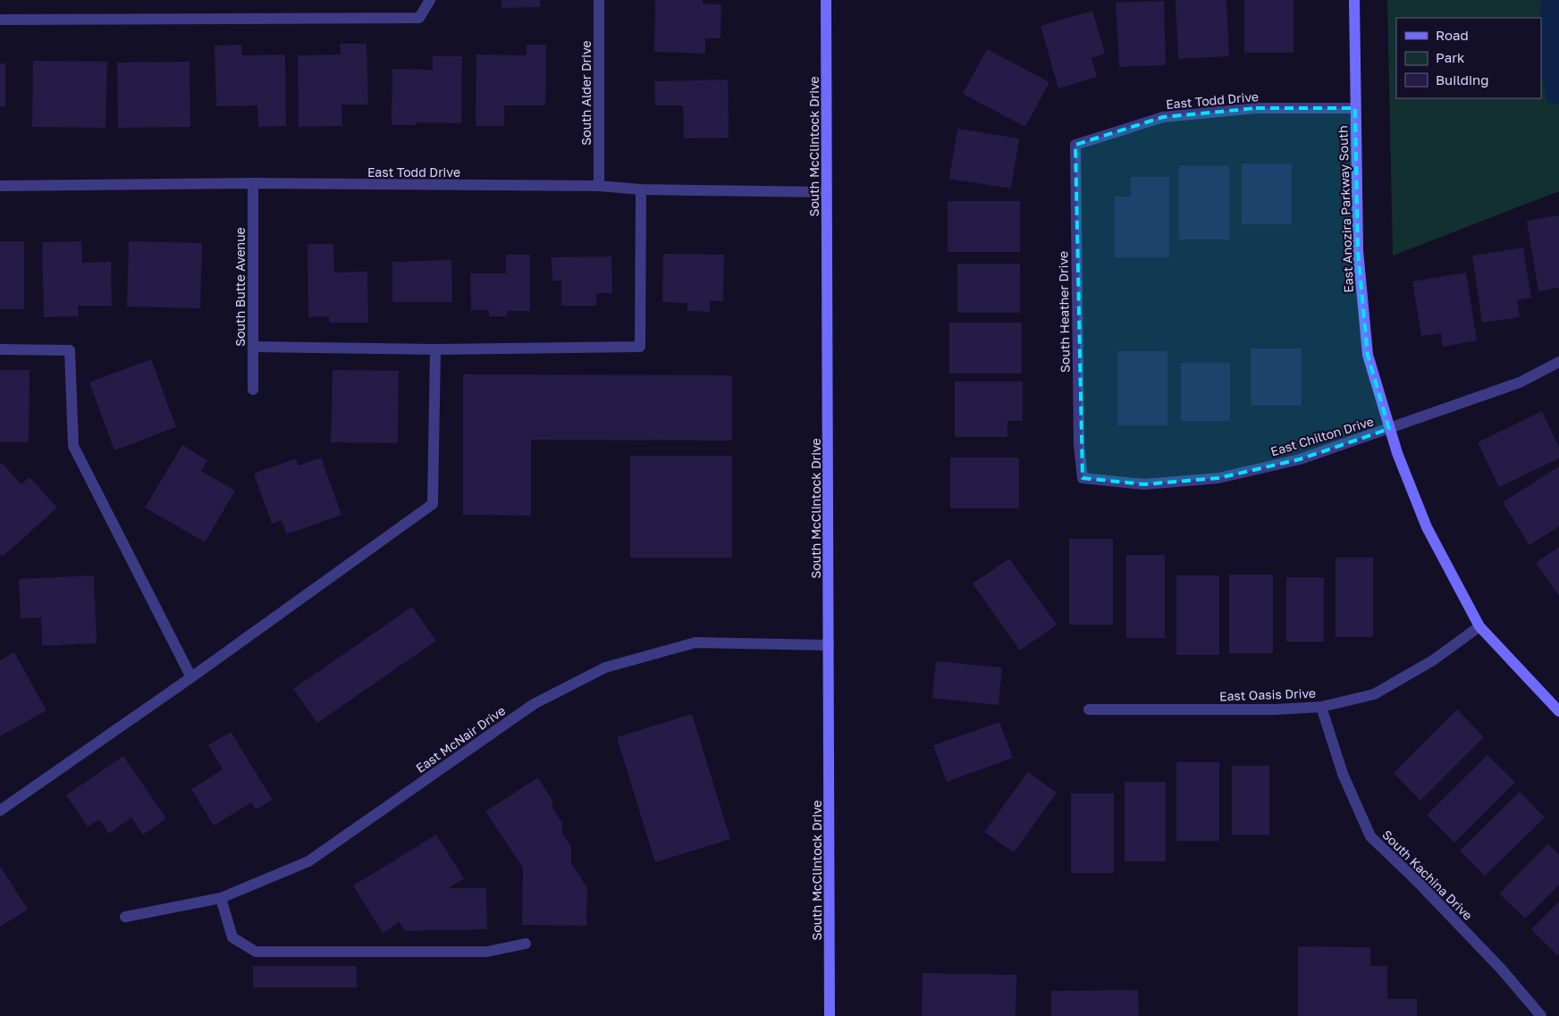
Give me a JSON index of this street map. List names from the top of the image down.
{
  "streets": {
    "main road": ["South McClintock Drive", "East Anozira Parkway South"],
    "street": [
      "South Alder Drive",
      "East Todd Drive",
      "South Butte Avenue",
      "South Heather Drive",
      "East Chilton Drive",
      "East Oasis Drive",
      "East McNair Drive",
      "South Kachina Drive"
    ]
  },
  "crossings": [
    ["South Alder Drive", "East Todd Drive"],
    ["East Todd Drive", "South McClintock Drive"],
    ["East Todd Drive", "East Anozira Parkway South"],
    ["East Todd Drive", "South Butte Avenue"],
    ["East Todd Drive", "South Heather Drive"],
    ["South McClintock Drive", "East McNair Drive"],
    ["East Anozira Parkway South", "East Chilton Drive"],
    ["East Anozira Parkway South", "East Oasis Drive"],
    ["South Heather Drive", "East Chilton Drive"],
    ["East Oasis Drive", "South Kachina Drive"]
  ],
  "legend": ["Road", "Park", "Building"]
}
